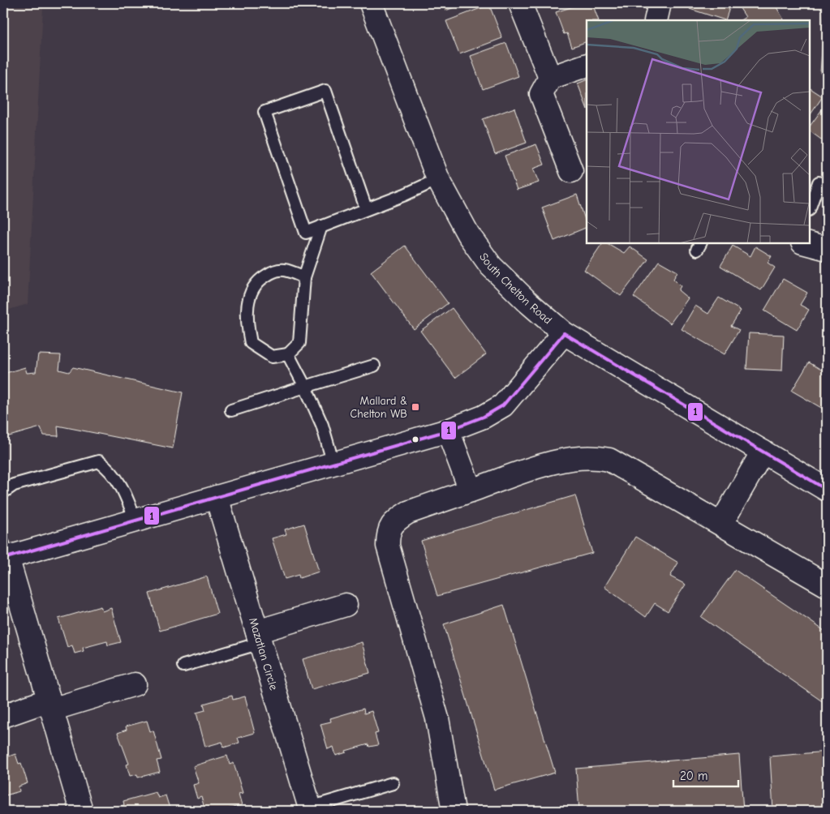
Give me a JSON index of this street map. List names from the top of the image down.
{
  "streets": {
    "street": ["South Chelton Road", "Mazatlan Circle"]
  },
  "places": {
    "transit": ["Mallard & Chelton WB"]
  },
  "lines": ["transit line 1"],
  "scale_bar": "20 m"
}
